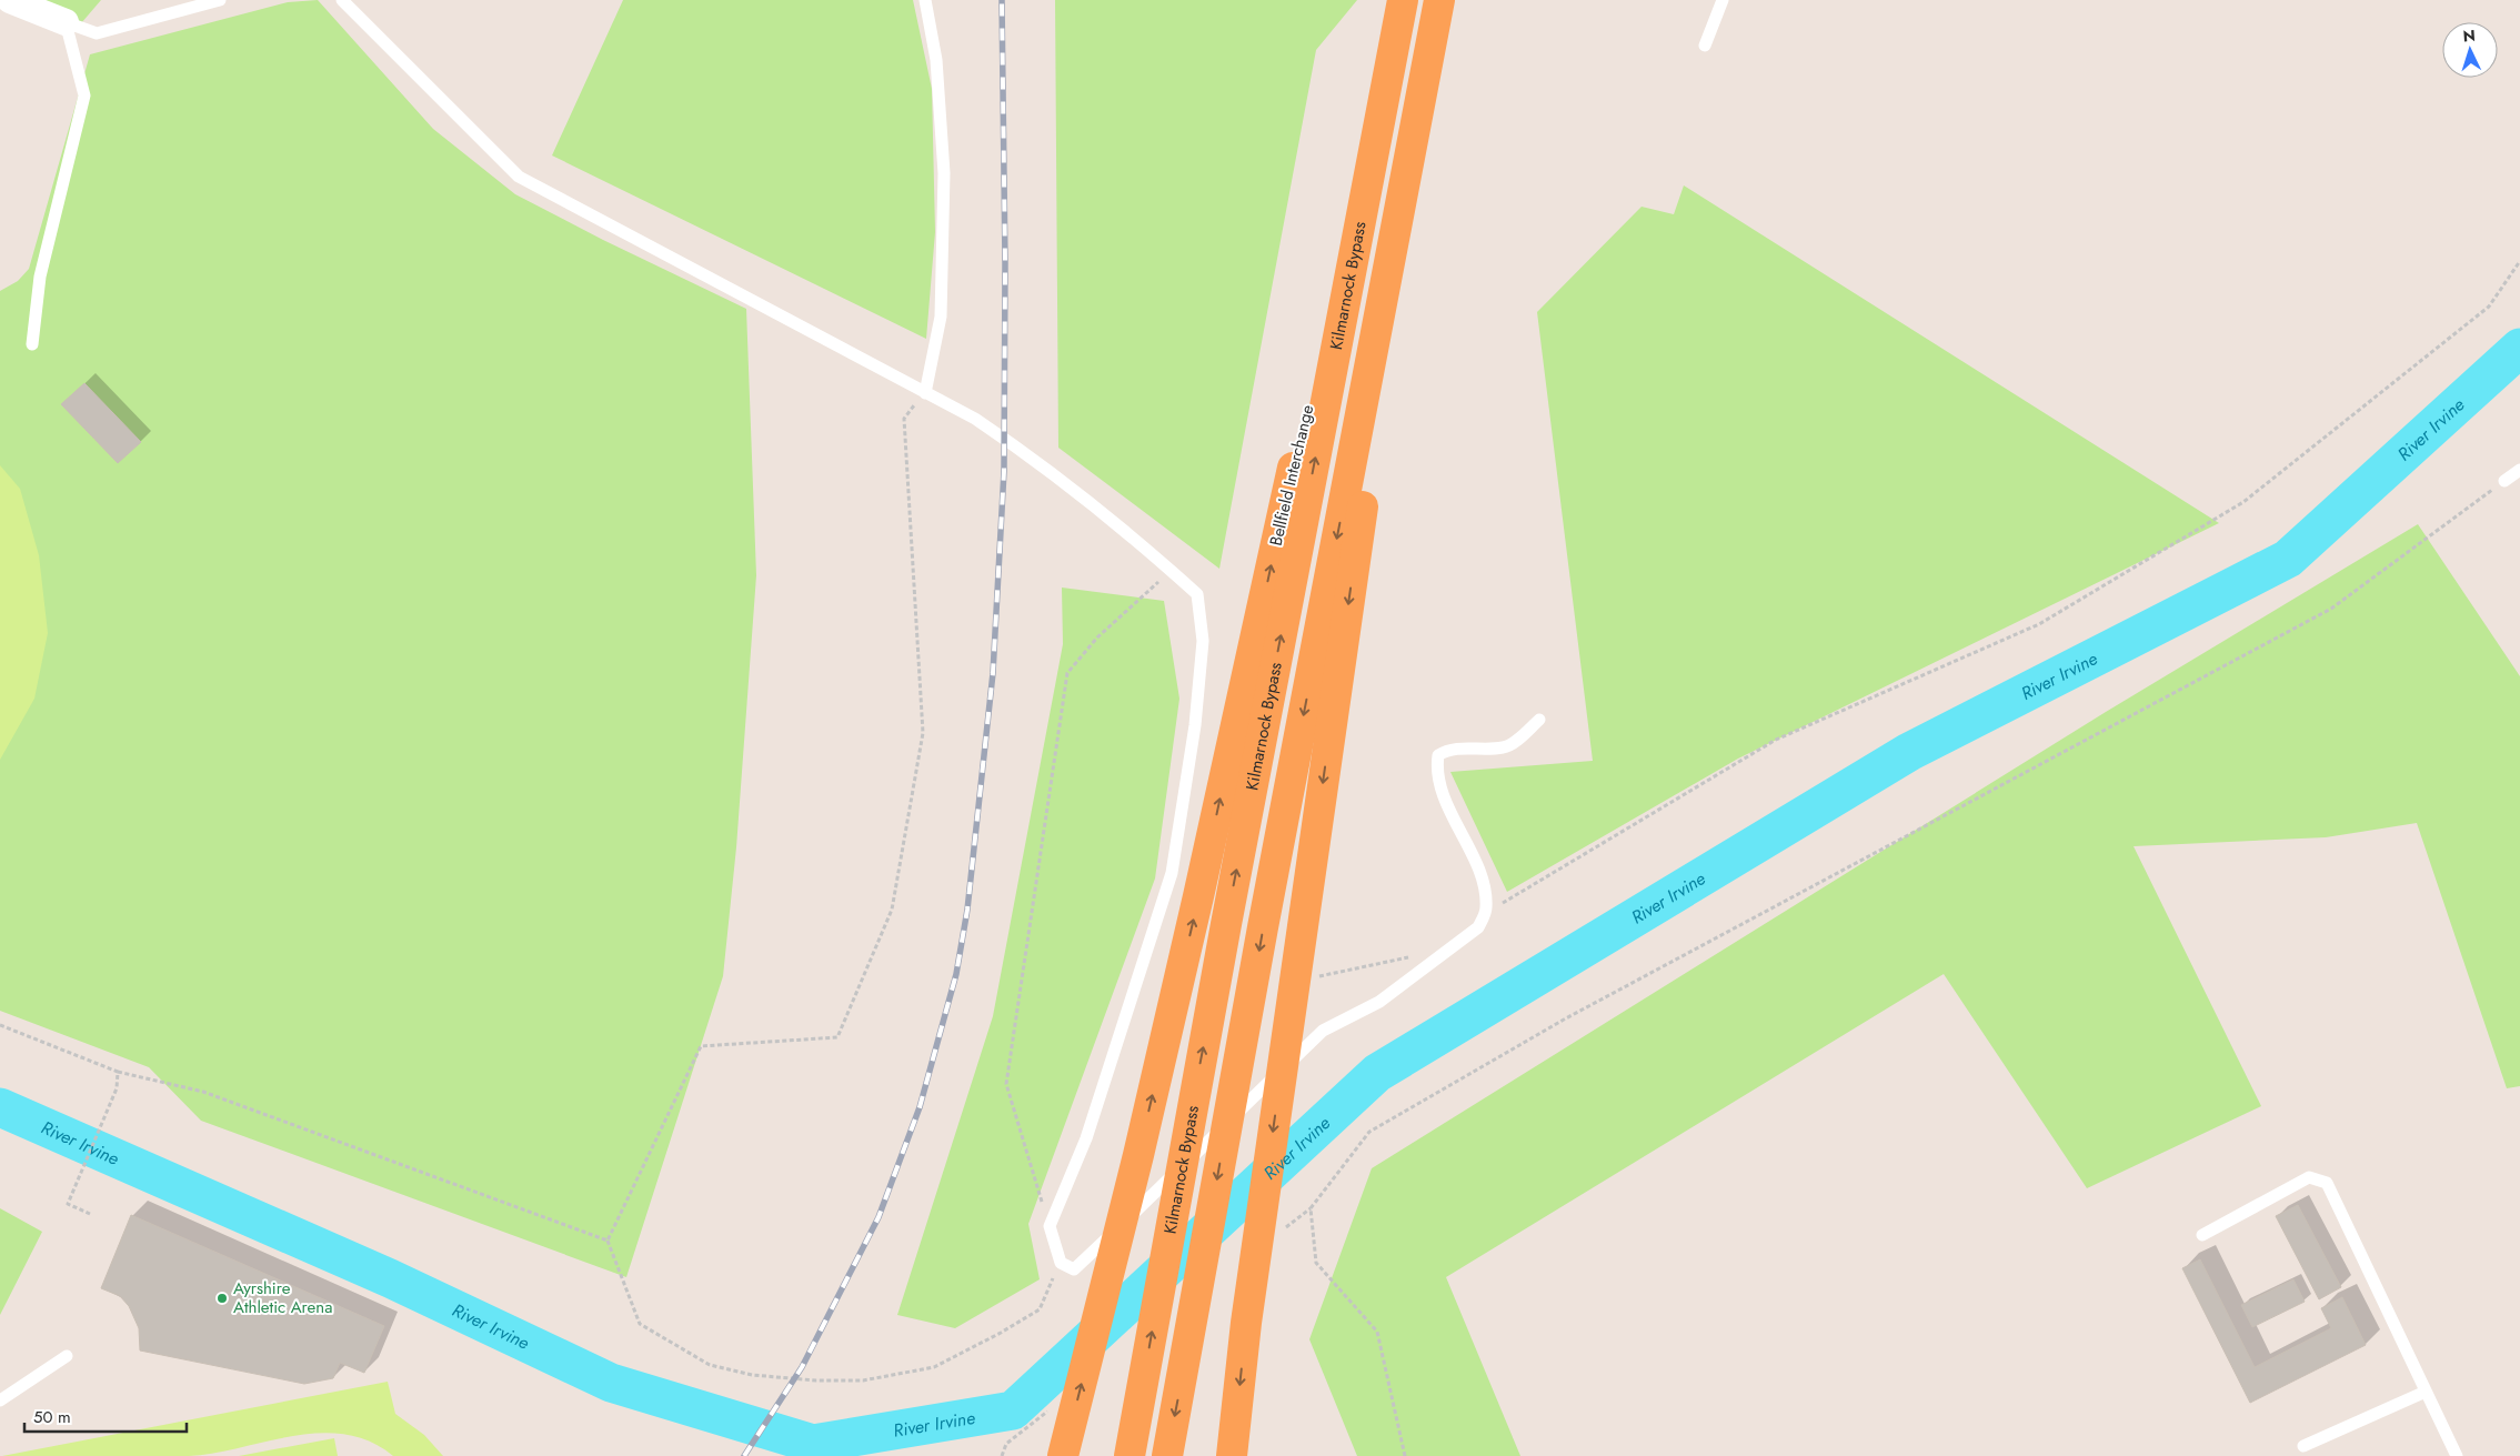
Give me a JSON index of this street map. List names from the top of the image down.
{
  "streets": {
    "highway": ["Kilmarnock Bypass", "Bellfield Interchange"]
  },
  "crossings": [
    ["Kilmarnock Bypass", "Bellfield Interchange"]
  ],
  "water": ["River Irvine"],
  "places": ["Ayrshire Athletic Arena"],
  "scale_bar": "50 m",
  "north": "top"
}
